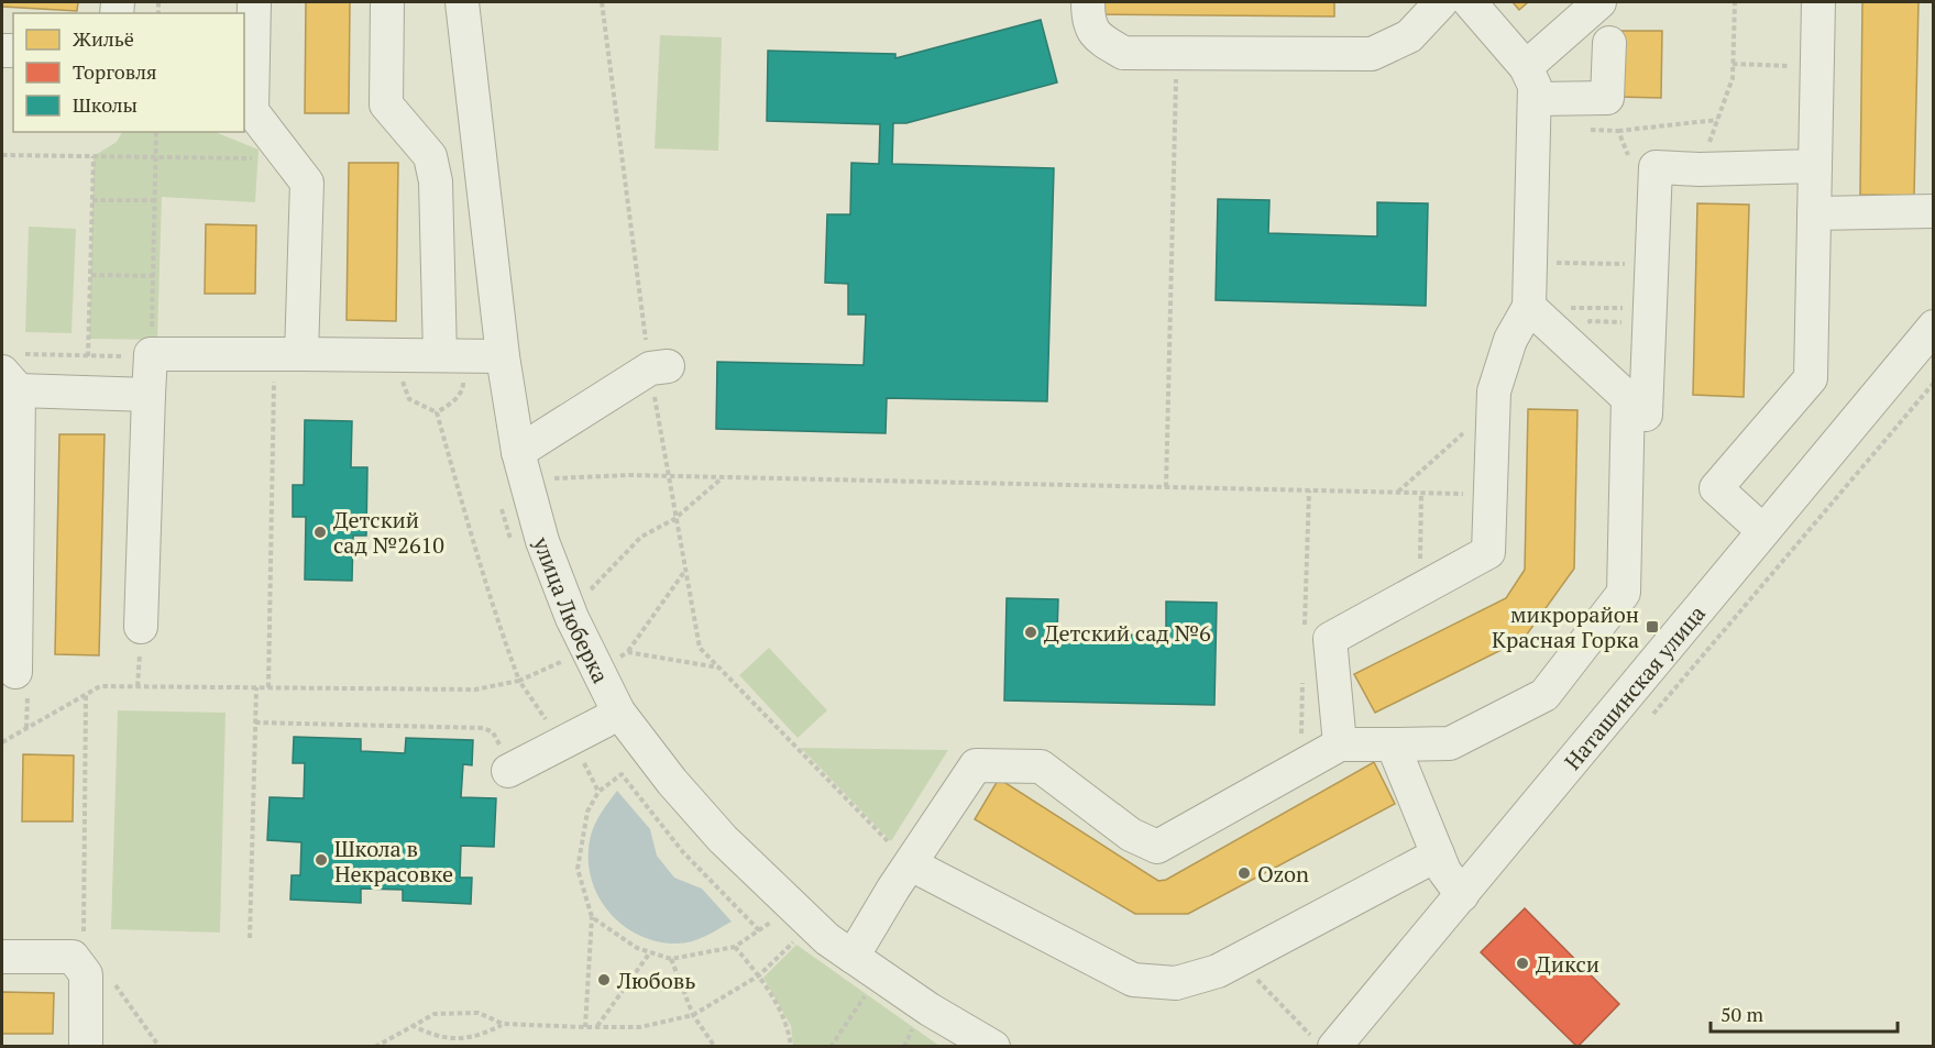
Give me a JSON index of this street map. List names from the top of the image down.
{
  "streets": {
    "street": ["улица Люберка", "Наташинская улица"]
  },
  "places": {
    "other": [
      "Детский сад №2610",
      "Детский сад №6",
      "Школа в Некрасовке",
      "Ozon",
      "Дикси",
      "Любовь"
    ],
    "transit": ["микрорайон Красная Горка"]
  },
  "legend": ["Жильё", "Торговля", "Школы"],
  "scale_bar": "50 m"
}
